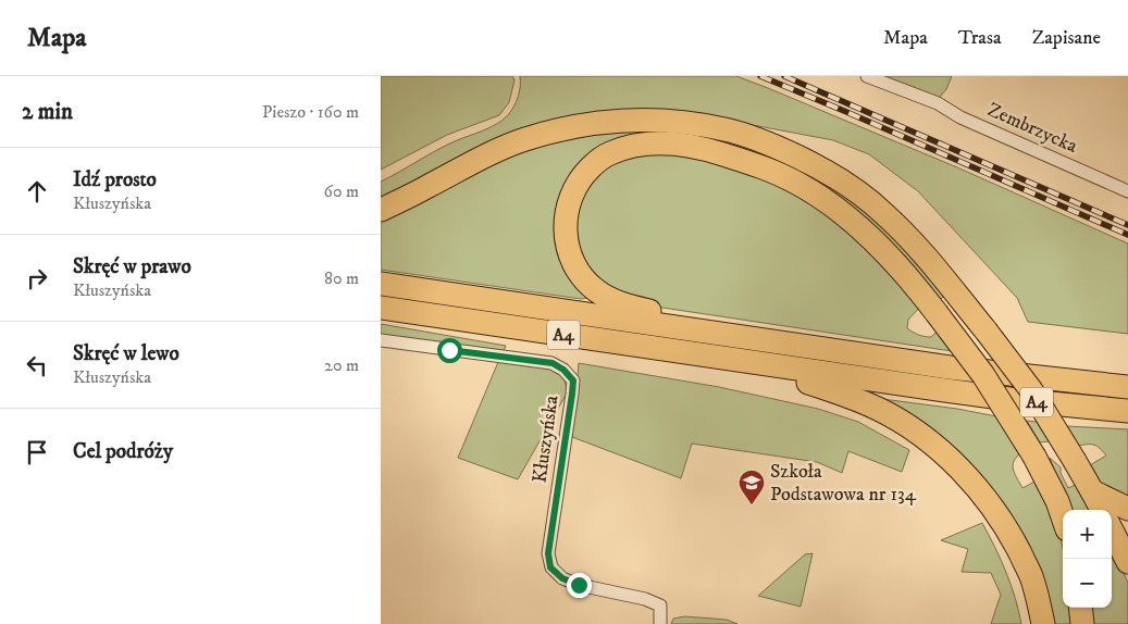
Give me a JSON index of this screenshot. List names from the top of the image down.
{
  "streets": {
    "highway": ["A4"],
    "street": ["Zembrzycka", "Kłuszyńska"]
  },
  "places": {
    "school or university": ["Szkoła Podstawowa nr 134"]
  },
  "page": {
    "header": "Mapa",
    "nav": ["Mapa", "Trasa", "Zapisane"],
    "heading": ["2 min", "Pieszo · 160 m"],
    "list": [
      ["Idź prosto", "Kłuszyńska", "60 m"],
      ["Skręć w prawo", "Kłuszyńska", "80 m"],
      ["Skręć w lewo", "Kłuszyńska", "20 m"],
      "Cel podróży"
    ],
    "map_buttons": ["+", "−"]
  }
}
